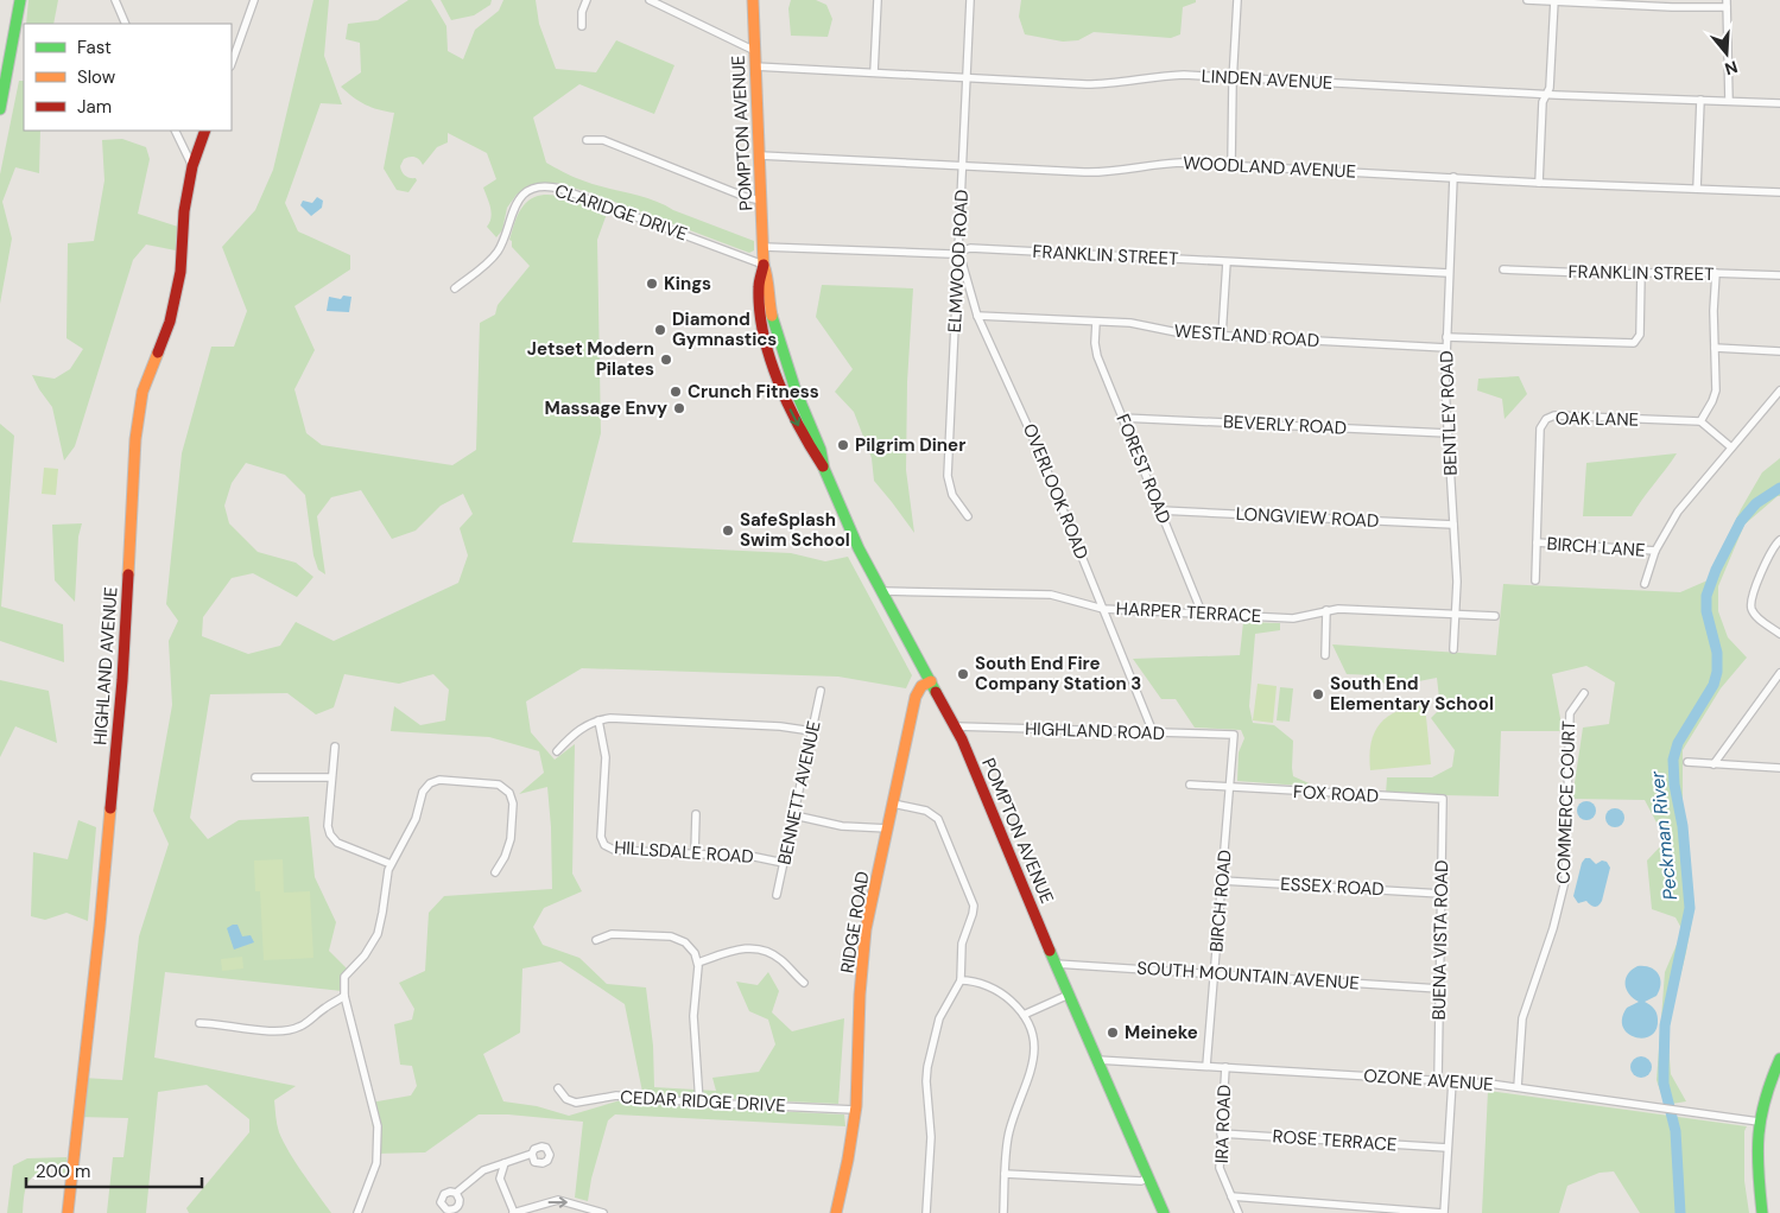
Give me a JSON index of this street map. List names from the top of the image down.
{
  "streets": {
    "main road": ["POMPTON AVENUE", "HIGHLAND AVENUE", "RIDGE ROAD"],
    "street": [
      "LINDEN AVENUE",
      "WOODLAND AVENUE",
      "CLARIDGE DRIVE",
      "FRANKLIN STREET",
      "ELMWOOD ROAD",
      "WESTLAND ROAD",
      "BENTLEY ROAD",
      "OAK LANE",
      "BEVERLY ROAD",
      "FOREST ROAD",
      "OVERLOOK ROAD",
      "LONGVIEW ROAD",
      "BIRCH LANE",
      "HARPER TERRACE",
      "HIGHLAND ROAD",
      "BENNETT AVENUE",
      "FOX ROAD",
      "COMMERCE COURT",
      "HILLSDALE ROAD",
      "ESSEX ROAD",
      "BIRCH ROAD",
      "BUENA VISTA ROAD",
      "SOUTH MOUNTAIN AVENUE",
      "OZONE AVENUE",
      "CEDAR RIDGE DRIVE",
      "IRA ROAD",
      "ROSE TERRACE"
    ]
  },
  "crossings": [
    ["LINDEN AVENUE", "POMPTON AVENUE"],
    ["LINDEN AVENUE", "ELMWOOD ROAD"],
    ["POMPTON AVENUE", "WOODLAND AVENUE"],
    ["POMPTON AVENUE", "CLARIDGE DRIVE"],
    ["POMPTON AVENUE", "FRANKLIN STREET"],
    ["POMPTON AVENUE", "HARPER TERRACE"],
    ["POMPTON AVENUE", "HIGHLAND ROAD"],
    ["POMPTON AVENUE", "RIDGE ROAD"],
    ["POMPTON AVENUE", "SOUTH MOUNTAIN AVENUE"],
    ["POMPTON AVENUE", "OZONE AVENUE"],
    ["WOODLAND AVENUE", "ELMWOOD ROAD"],
    ["WOODLAND AVENUE", "BENTLEY ROAD"],
    ["FRANKLIN STREET", "ELMWOOD ROAD"],
    ["FRANKLIN STREET", "BENTLEY ROAD"],
    ["FRANKLIN STREET", "OVERLOOK ROAD"],
    ["ELMWOOD ROAD", "OVERLOOK ROAD"],
    ["WESTLAND ROAD", "BENTLEY ROAD"],
    ["WESTLAND ROAD", "FOREST ROAD"],
    ["WESTLAND ROAD", "OVERLOOK ROAD"],
    ["BENTLEY ROAD", "BEVERLY ROAD"],
    ["BENTLEY ROAD", "LONGVIEW ROAD"],
    ["BENTLEY ROAD", "HARPER TERRACE"],
    ["OAK LANE", "BIRCH LANE"],
    ["BEVERLY ROAD", "FOREST ROAD"],
    ["FOREST ROAD", "LONGVIEW ROAD"],
    ["FOREST ROAD", "HARPER TERRACE"],
    ["OVERLOOK ROAD", "HARPER TERRACE"],
    ["OVERLOOK ROAD", "HIGHLAND ROAD"],
    ["HIGHLAND ROAD", "BIRCH ROAD"],
    ["BENNETT AVENUE", "HILLSDALE ROAD"],
    ["FOX ROAD", "BIRCH ROAD"],
    ["FOX ROAD", "BUENA VISTA ROAD"],
    ["COMMERCE COURT", "OZONE AVENUE"],
    ["ESSEX ROAD", "BIRCH ROAD"],
    ["ESSEX ROAD", "BUENA VISTA ROAD"],
    ["BIRCH ROAD", "SOUTH MOUNTAIN AVENUE"],
    ["BIRCH ROAD", "OZONE AVENUE"],
    ["RIDGE ROAD", "CEDAR RIDGE DRIVE"],
    ["BUENA VISTA ROAD", "SOUTH MOUNTAIN AVENUE"],
    ["BUENA VISTA ROAD", "OZONE AVENUE"],
    ["OZONE AVENUE", "IRA ROAD"],
    ["IRA ROAD", "ROSE TERRACE"]
  ],
  "water": ["Peckman River"],
  "places": [
    "Kings",
    "Diamond Gymnastics",
    "Jetset Modern Pilates",
    "Crunch Fitness",
    "Massage Envy",
    "Pilgrim Diner",
    "SafeSplash Swim School",
    "South End Fire Company Station 3",
    "South End Elementary School",
    "Meineke"
  ],
  "legend": ["Fast", "Slow", "Jam"],
  "scale_bar": "200 m",
  "north": "bottom"
}
